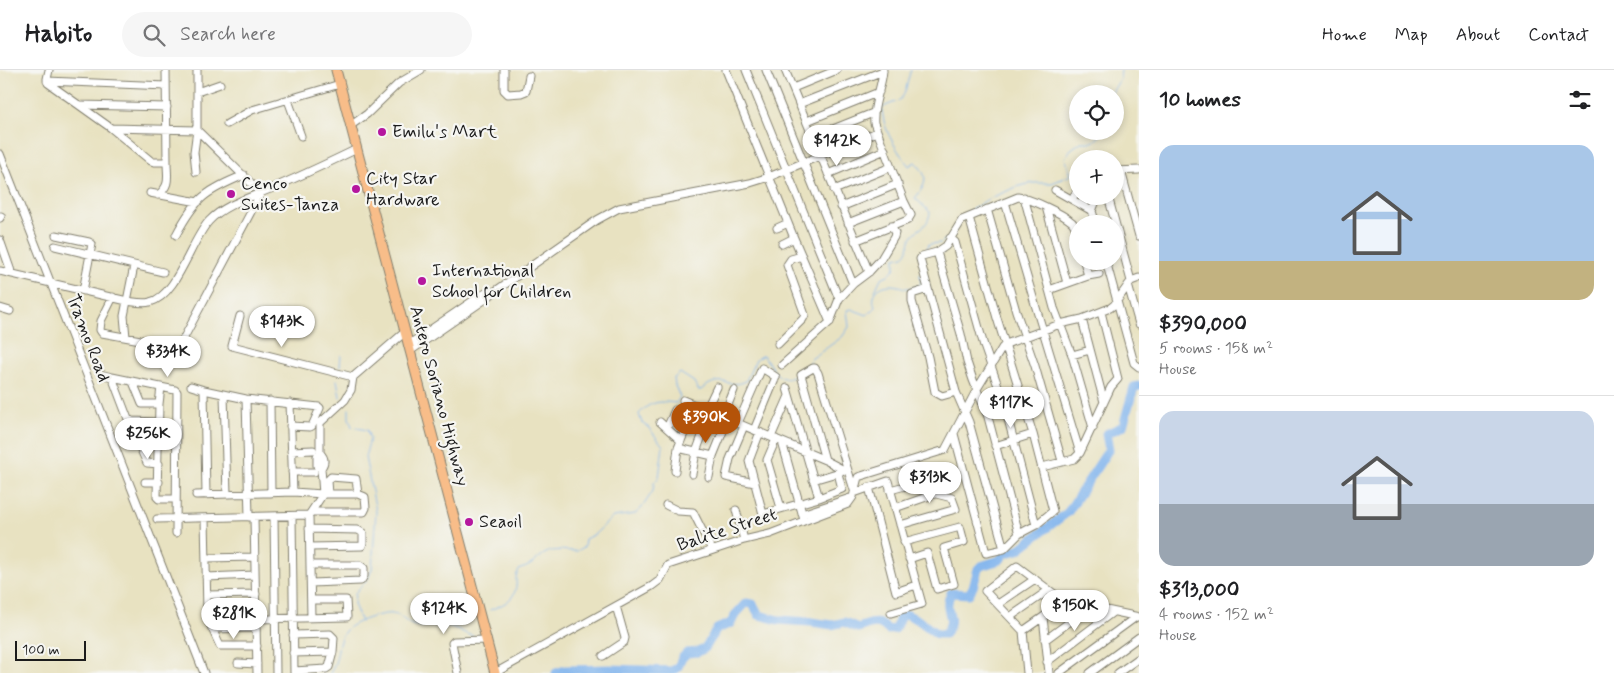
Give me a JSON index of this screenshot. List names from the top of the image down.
{
  "streets": {
    "main road": ["Antero Soriano Highway"],
    "street": ["Tramo Road", "Balite Street"]
  },
  "crossings": [
    ["Antero Soriano Highway", "Balite Street"]
  ],
  "places": [
    "Emilu's Mart",
    "City Star Hardware",
    "Cenco Suites-Tanza",
    "International School for Children",
    "Seaoil"
  ],
  "scale_bar": "100 m",
  "page": {
    "header": "Habito",
    "search": "Search here",
    "nav": [
      "Home",
      "Map",
      "About",
      "Contact"
    ],
    "heading": "10 homes",
    "map_buttons": ["+", "−"],
    "price": [
      "$142K",
      "$143K",
      "$334K",
      "$117K",
      "$390K",
      "$256K",
      "$313K",
      "$150K",
      "$124K",
      "$281K"
    ],
    "list": [
      {
        "name": "$390,000",
        "note": "5 rooms · 158 m² · House"
      },
      {
        "name": "$313,000",
        "note": "4 rooms · 152 m² · House"
      }
    ],
    "scale": "100 m"
  }
}
